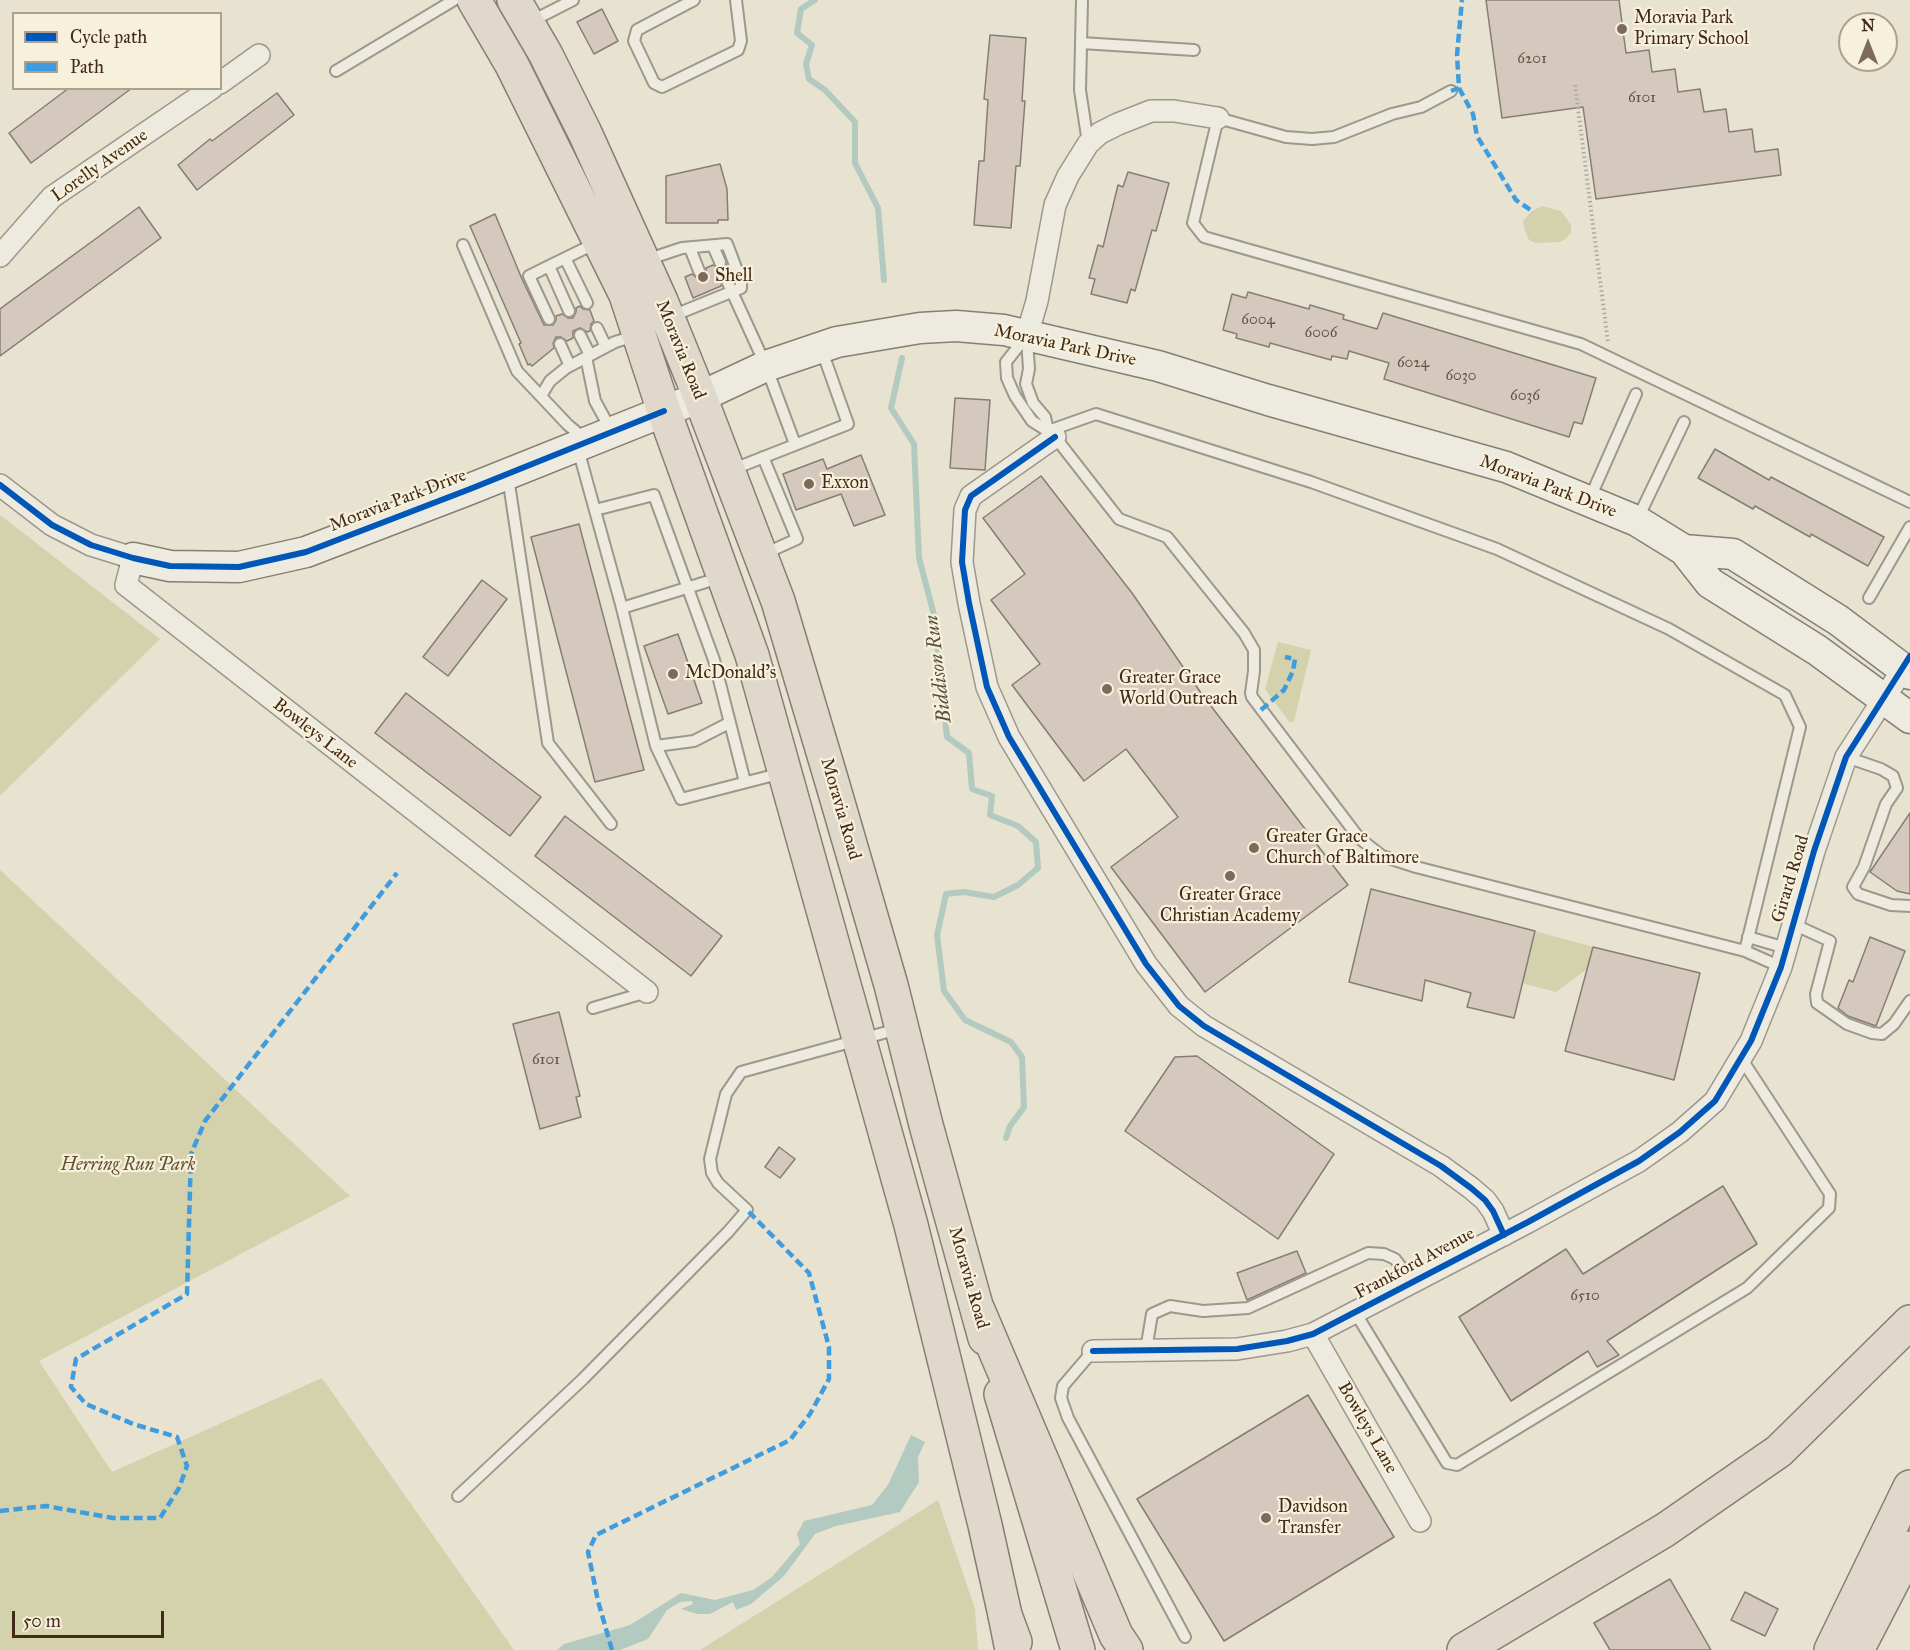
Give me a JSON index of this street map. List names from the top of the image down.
{
  "streets": {
    "main road": ["Moravia Park Drive", "Moravia Road"],
    "street": [
      "Lorelly Avenue",
      "Bowleys Lane",
      "Girard Road",
      "Frankford Avenue"
    ]
  },
  "crossings": [
    ["Moravia Park Drive", "Moravia Road"],
    ["Moravia Park Drive", "Bowleys Lane"],
    ["Moravia Park Drive", "Girard Road"],
    ["Bowleys Lane", "Frankford Avenue"],
    ["Girard Road", "Frankford Avenue"]
  ],
  "water": ["Biddison Run"],
  "parks": ["Herring Run Park"],
  "places": [
    "Moravia Park Primary School",
    "Shell",
    "Exxon",
    "McDonald's",
    "Greater Grace World Outreach",
    "Greater Grace Church of Baltimore",
    "Greater Grace Christian Academy",
    "Davidson Transfer"
  ],
  "house_numbers": [
    "6201",
    "6101",
    "6004",
    "6006",
    "6024",
    "6030",
    "6036",
    "6101",
    "6510"
  ],
  "legend": ["Cycle path", "Path"],
  "scale_bar": "50 m",
  "north": "top"
}
